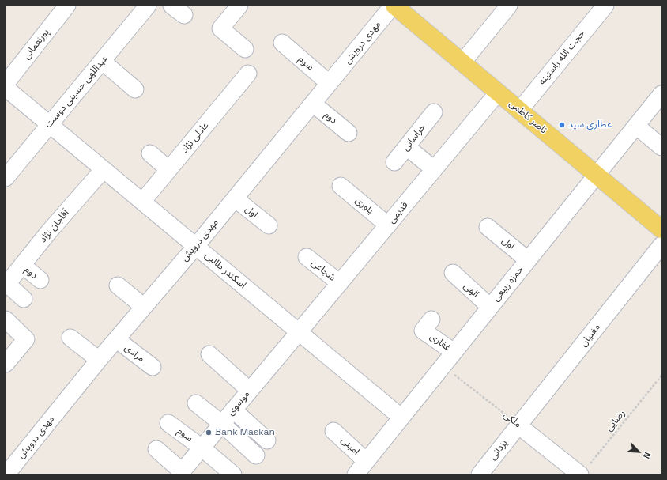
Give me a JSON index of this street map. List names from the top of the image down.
{
  "streets": {
    "main road": ["ناصر کاظمی"],
    "street": [
      "مهدی درویش",
      "پورنعمانی",
      "حجت الله راستینه",
      "سوم",
      "عبداللهی حسینی دوست",
      "دوم",
      "عادلی نژاد",
      "خراسانی",
      "یاوری",
      "اول",
      "قدیمی",
      "آقاجان نژاد",
      "اسکندر طالبی",
      "شجاعی",
      "حمزه ربیعی",
      "الهی",
      "مغنیان",
      "غفاری",
      "مرادی",
      "موسوی",
      "ملکی",
      "امینی",
      "یزدانی"
    ],
    "path": ["رضایی"]
  },
  "crossings": [
    ["مهدی درویش", "سوم"],
    ["مهدی درویش", "ناصر کاظمی"],
    ["مهدی درویش", "دوم"],
    ["مهدی درویش", "اول"],
    ["مهدی درویش", "اسکندر طالبی"],
    ["مهدی درویش", "مرادی"],
    ["حجت الله راستینه", "ناصر کاظمی"],
    ["سوم", "موسوی"],
    ["عبداللهی حسینی دوست", "اسکندر طالبی"],
    ["ناصر کاظمی", "قدیمی"],
    ["ناصر کاظمی", "حمزه ربیعی"],
    ["دوم", "آقاجان نژاد"],
    ["عادلی نژاد", "اسکندر طالبی"],
    ["یاوری", "قدیمی"],
    ["اول", "حمزه ربیعی"],
    ["قدیمی", "اسکندر طالبی"],
    ["قدیمی", "شجاعی"],
    ["قدیمی", "موسوی"],
    ["آقاجان نژاد", "اسکندر طالبی"],
    ["اسکندر طالبی", "حمزه ربیعی"],
    ["اسکندر طالبی", "موسوی"],
    ["حمزه ربیعی", "الهی"],
    ["حمزه ربیعی", "غفاری"],
    ["حمزه ربیعی", "ملکی"],
    ["حمزه ربیعی", "امینی"],
    ["مغنیان", "ملکی"],
    ["مغنیان", "یزدانی"],
    ["ملکی", "رضایی"],
    ["ملکی", "یزدانی"]
  ],
  "places": ["عطاری سید", "Bank Maskan"],
  "north": "bottom right"
}
